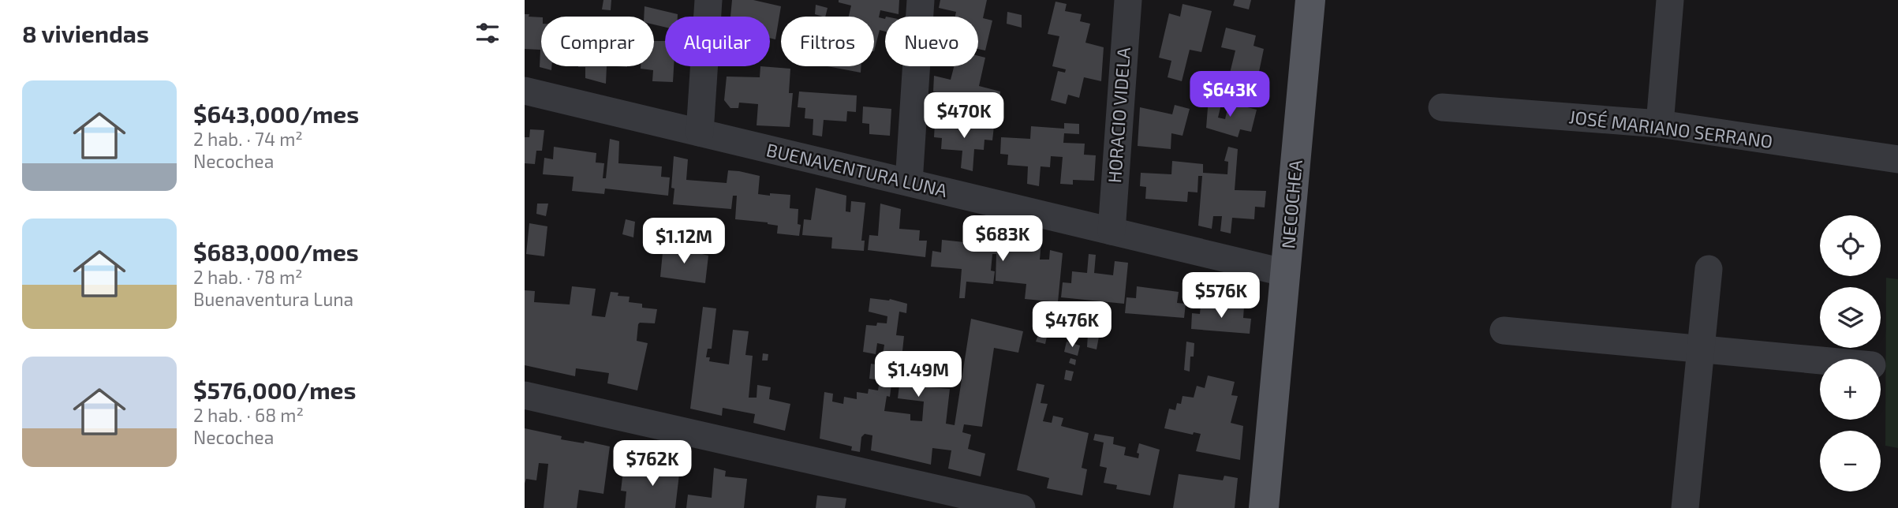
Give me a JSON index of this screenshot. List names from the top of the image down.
{
  "streets": {
    "main road": ["NECOCHEA"],
    "street": ["HORACIO VIDELA", "JOSÉ MARIANO SERRANO", "BUENAVENTURA LUNA"]
  },
  "crossings": [
    ["HORACIO VIDELA", "BUENAVENTURA LUNA"],
    ["BUENAVENTURA LUNA", "NECOCHEA"]
  ],
  "page": {
    "heading": "8 viviendas",
    "chip": [
      "Comprar",
      "Alquilar",
      "Filtros",
      "Nuevo"
    ],
    "list": [
      {
        "name": "$643,000/mes",
        "note": "2 hab. · 74 m² · Necochea"
      },
      {
        "name": "$683,000/mes",
        "note": "2 hab. · 78 m² · Buenaventura Luna"
      },
      {
        "name": "$576,000/mes",
        "note": "2 hab. · 68 m² · Necochea"
      }
    ],
    "price": [
      "$643K",
      "$470K",
      "$683K",
      "$1.12M",
      "$576K",
      "$476K",
      "$1.49M",
      "$762K"
    ],
    "map_buttons": ["+", "−"]
  }
}
